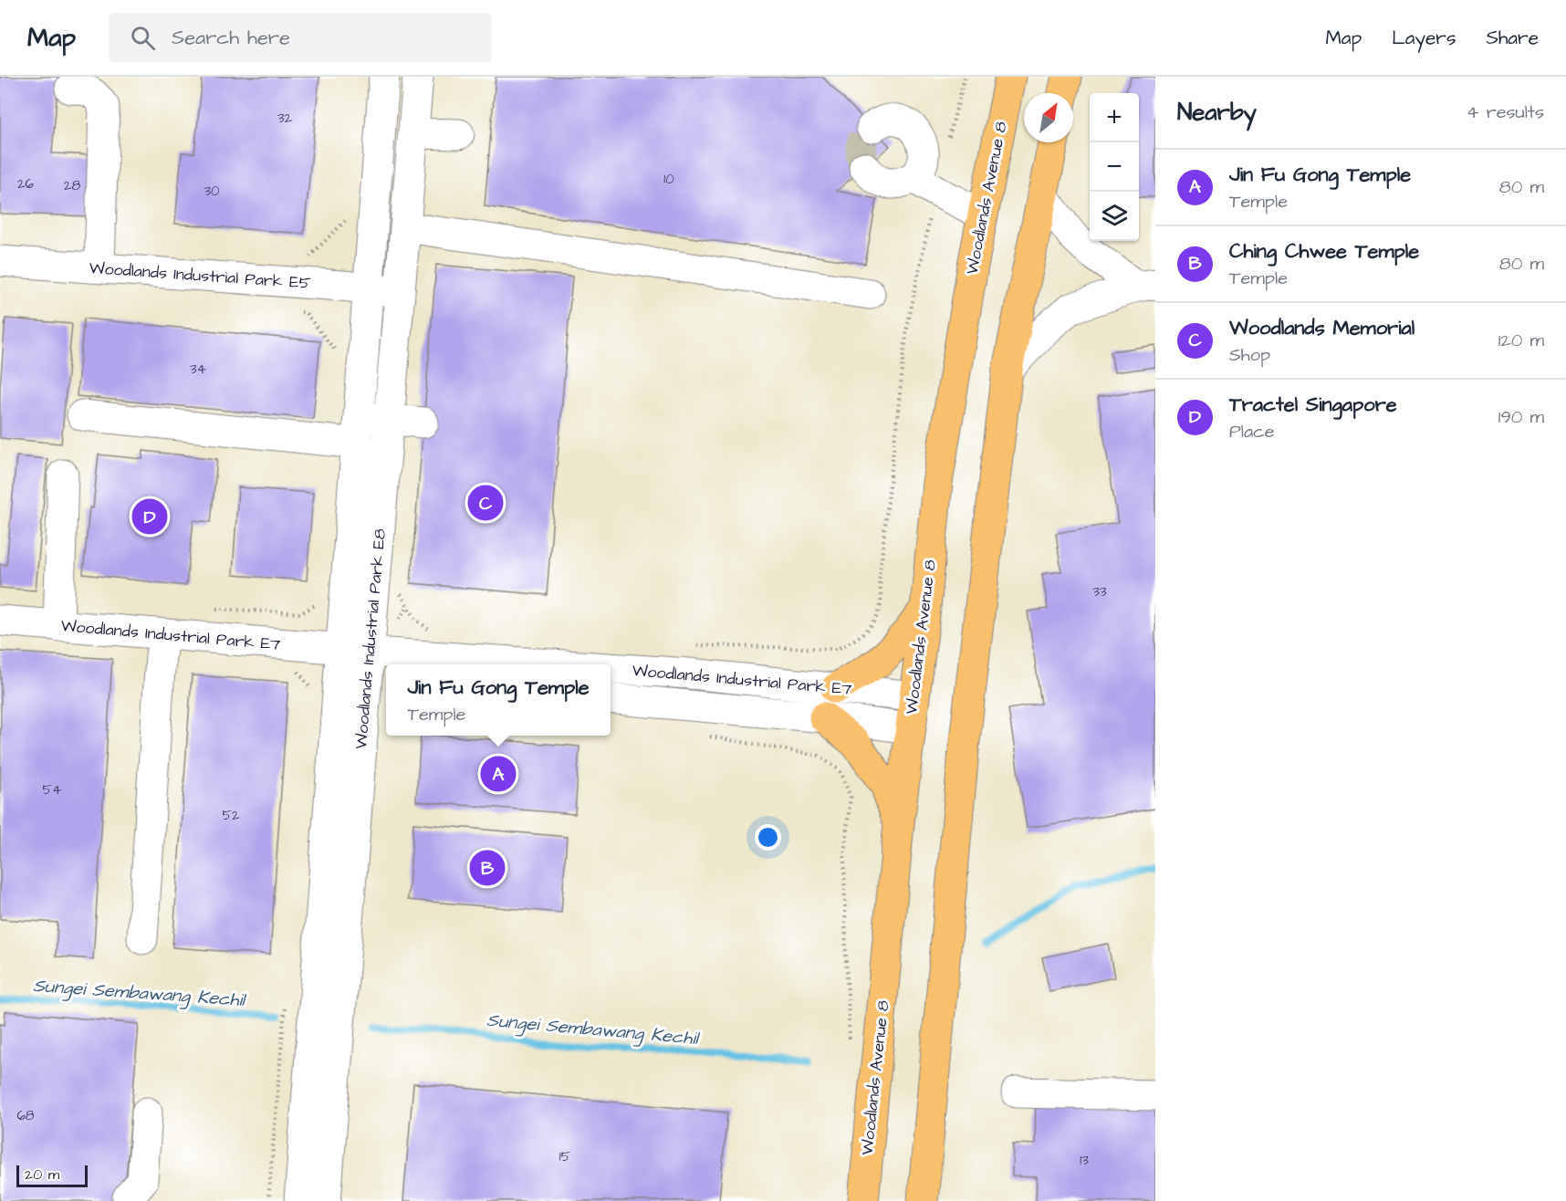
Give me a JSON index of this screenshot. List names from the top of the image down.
{
  "streets": {
    "main road": ["Woodlands Avenue 8"],
    "street": ["Woodlands Industrial Park E5", "Woodlands Industrial Park E7", "Woodlands Industrial Park E8"]
  },
  "crossings": [
    ["Woodlands Avenue 8", "Woodlands Industrial Park E7"],
    ["Woodlands Industrial Park E5", "Woodlands Industrial Park E8"],
    ["Woodlands Industrial Park E7", "Woodlands Industrial Park E8"]
  ],
  "water": ["Sungei Sembawang Kechil"],
  "house_numbers": [
    "32",
    "10",
    "26",
    "28",
    "30",
    "34",
    "33",
    "54",
    "52",
    "68",
    "15",
    "13"
  ],
  "scale_bar": "20 m",
  "north": "top right",
  "page": {
    "header": "Map",
    "search": "Search here",
    "nav": ["Map", "Layers", "Share"],
    "heading": ["Nearby", "4 results"],
    "map_buttons": ["+", "−"],
    "list": [
      {
        "mark": "A",
        "name": "Jin Fu Gong Temple",
        "note": "Temple",
        "value": "80 m"
      },
      {
        "mark": "B",
        "name": "Ching Chwee Temple",
        "note": "Temple",
        "value": "80 m"
      },
      {
        "mark": "C",
        "name": "Woodlands Memorial",
        "note": "Shop",
        "value": "120 m"
      },
      {
        "mark": "D",
        "name": "Tractel Singapore",
        "note": "Place",
        "value": "190 m"
      }
    ],
    "pins": [
      "C",
      "D",
      "A",
      "B"
    ],
    "popup": ["Jin Fu Gong Temple", "Temple"],
    "scale": "20 m"
  }
}
